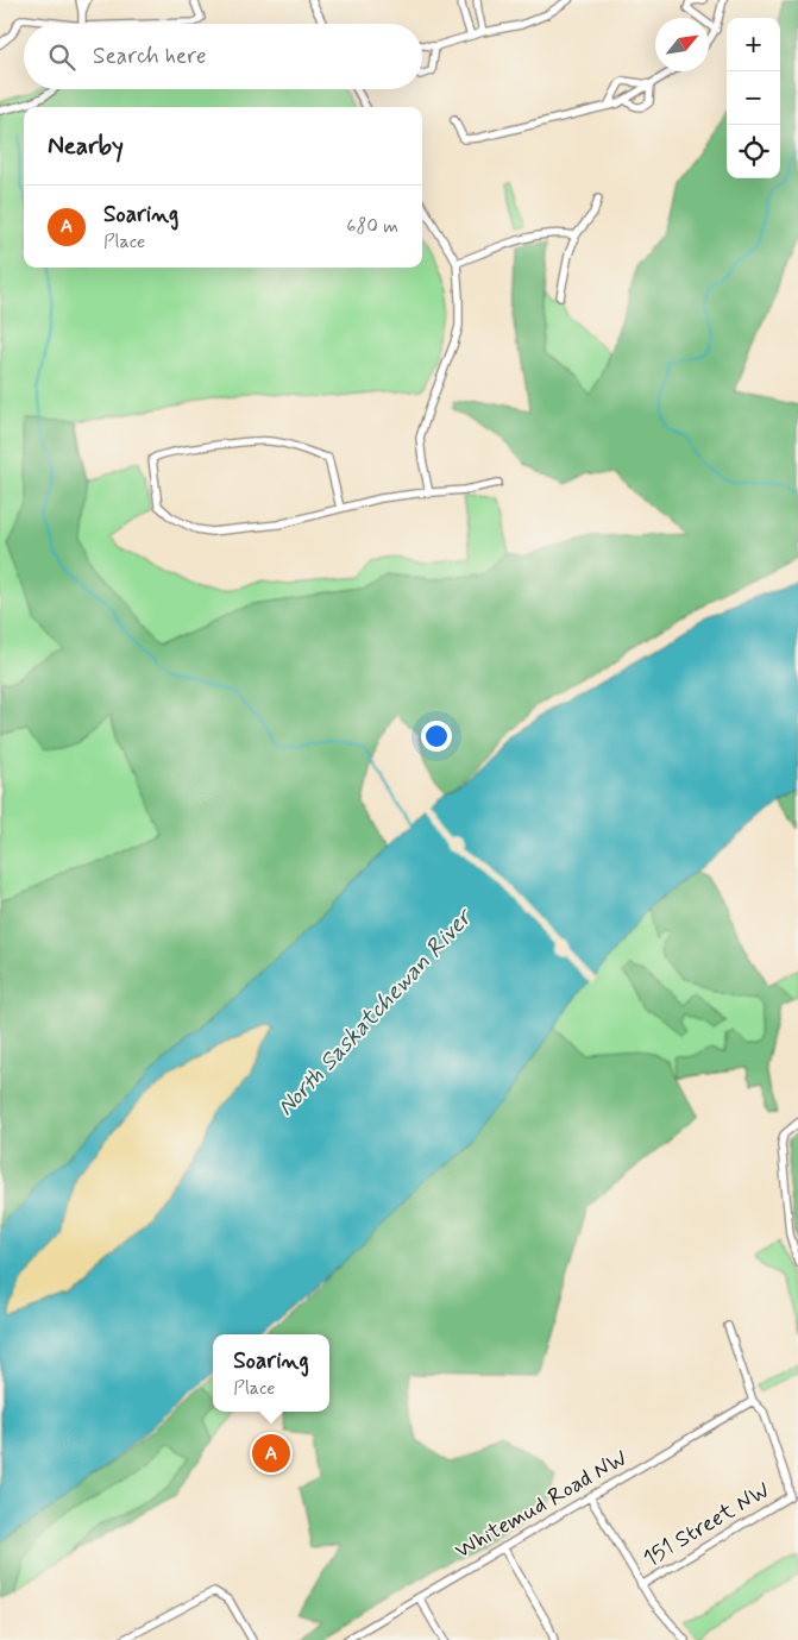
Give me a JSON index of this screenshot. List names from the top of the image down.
{
  "streets": {
    "street": ["Whitemud Road NW", "151 Street NW"]
  },
  "crossings": [
    ["Whitemud Road NW", "151 Street NW"]
  ],
  "water": ["North Saskatchewan River"],
  "north": "top right",
  "page": {
    "map_buttons": ["+", "−"],
    "search": "Search here",
    "heading": "Nearby",
    "list": [
      {
        "mark": "A",
        "name": "Soaring",
        "note": "Place",
        "value": "680 m"
      }
    ],
    "popup": ["Soaring", "Place"],
    "pins": "A"
  }
}
